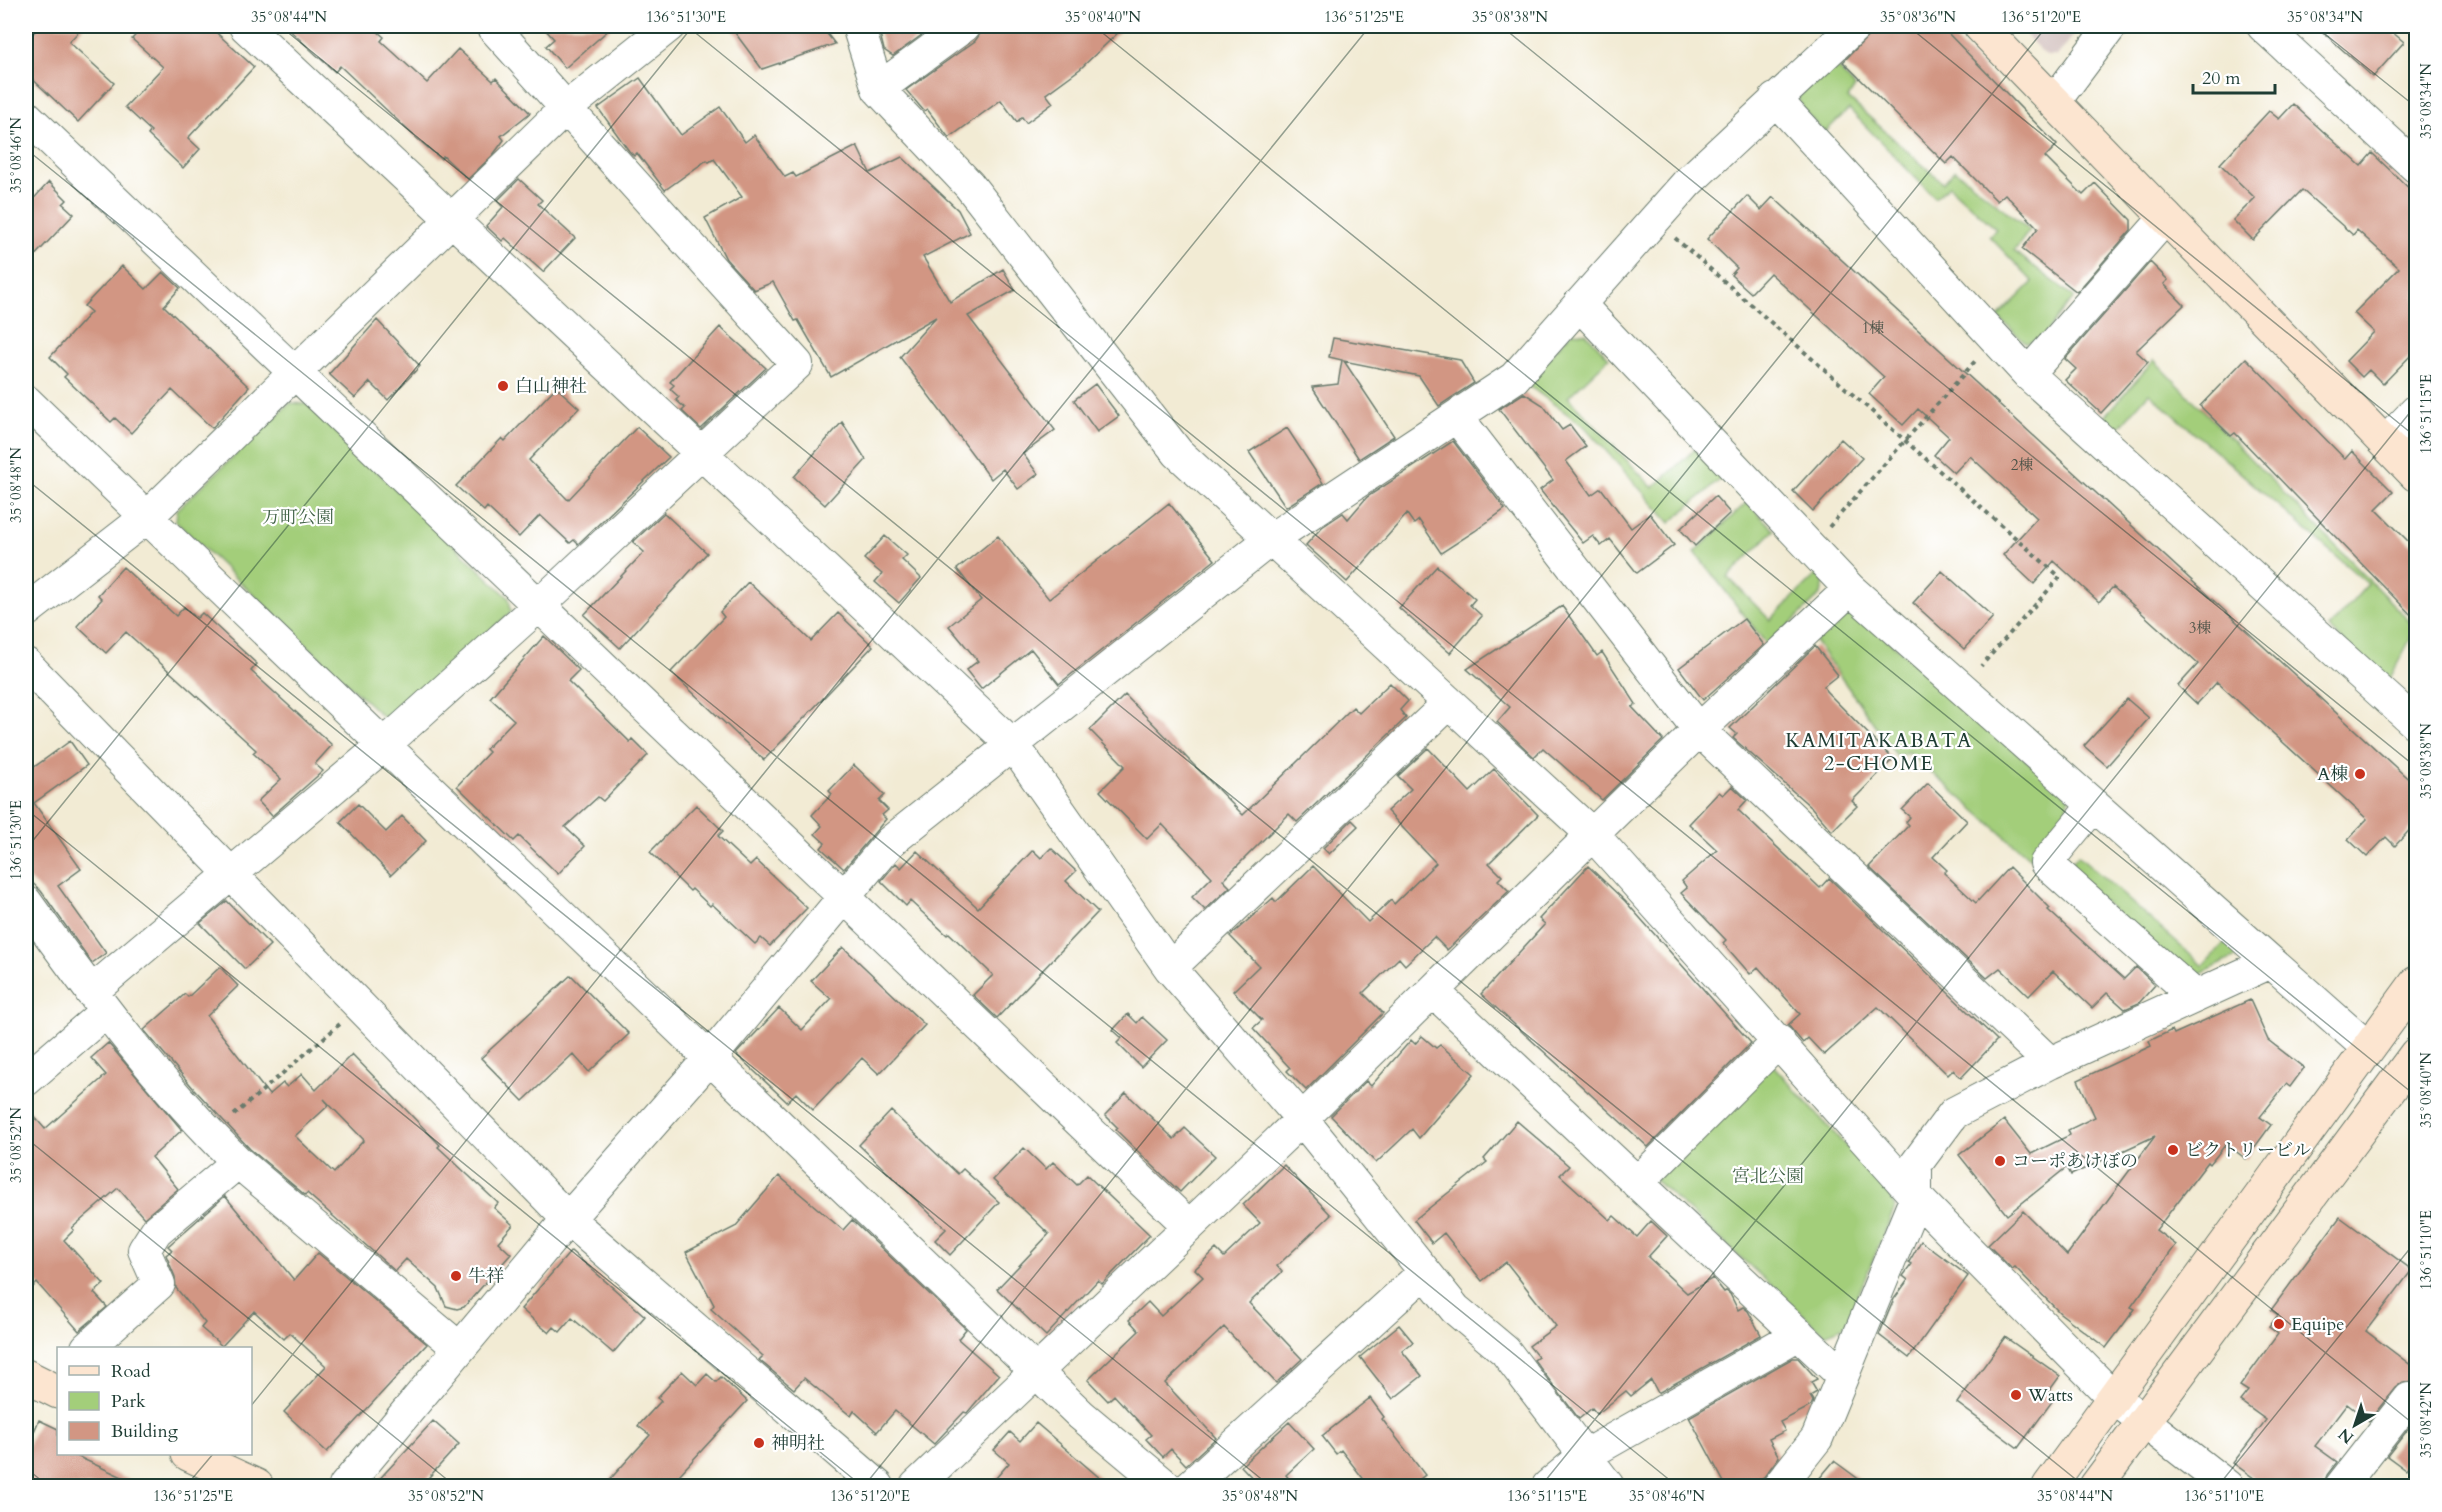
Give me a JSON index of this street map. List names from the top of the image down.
{
  "districts": ["KAMITAKABATA 2-CHOME"],
  "parks": ["万町公園", "宮北公園"],
  "places": [
    "白山神社",
    "A棟",
    "ビクトリービル",
    "コーポあけぼの",
    "牛祥",
    "Equipe",
    "Watts",
    "神明社"
  ],
  "house_numbers": ["1棟", "2棟", "3棟"],
  "legend": ["Road", "Park", "Building"],
  "scale_bar": "20 m",
  "north": "bottom left",
  "coordinates": [
    "35°08'44\"N",
    "136°51'30\"E",
    "35°08'40\"N",
    "136°51'25\"E",
    "35°08'38\"N",
    "35°08'36\"N",
    "136°51'20\"E",
    "35°08'34\"N",
    "35°08'46\"N",
    "136°51'15\"E",
    "35°08'48\"N",
    "35°08'52\"N",
    "136°51'10\"E",
    "35°08'42\"N"
  ]
}
